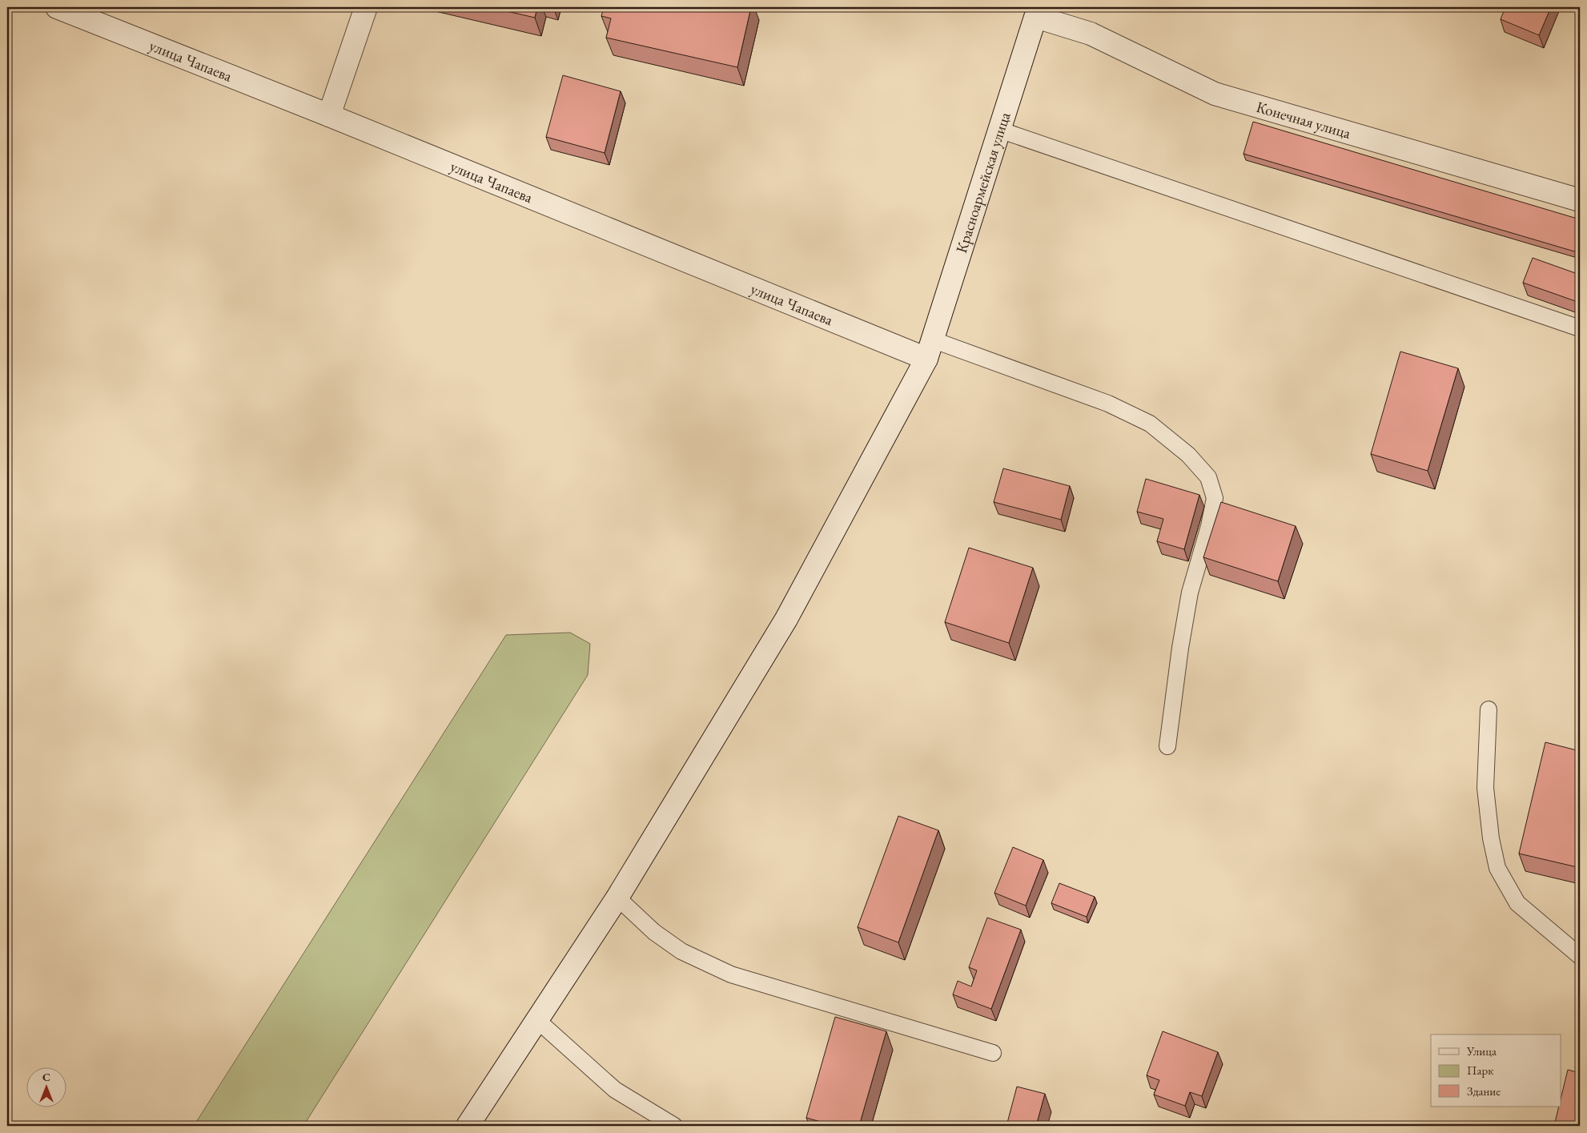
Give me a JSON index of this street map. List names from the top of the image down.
{
  "streets": {
    "street": ["улица Чапаева", "Конечная улица", "Красноармейская улица"]
  },
  "crossings": [
    ["улица Чапаева", "Красноармейская улица"],
    ["Конечная улица", "Красноармейская улица"]
  ],
  "legend": ["Улица", "Парк", "Здание"],
  "north": "top"
}
